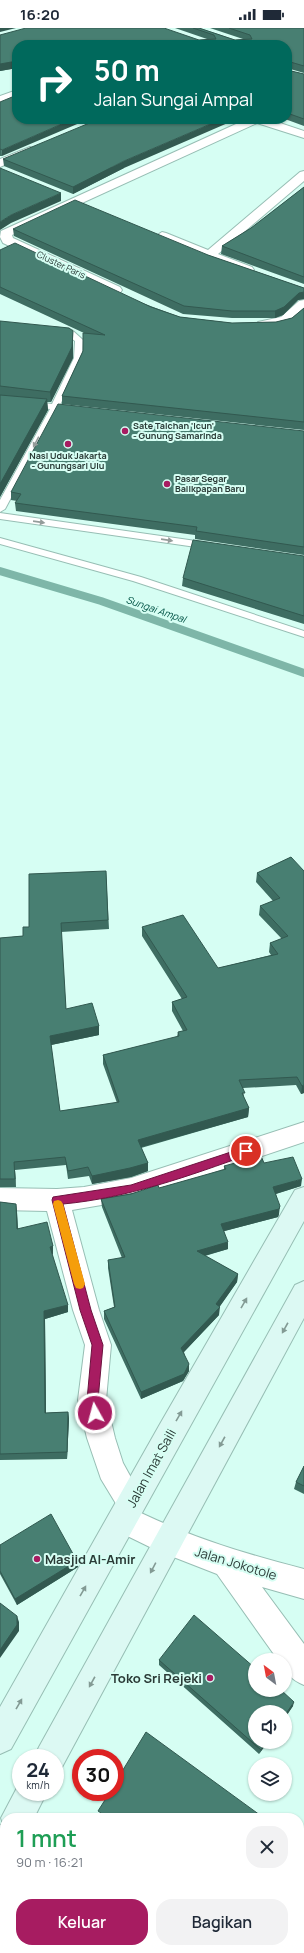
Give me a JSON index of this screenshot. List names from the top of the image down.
{
  "streets": {
    "main road": ["Jalan Imat Saili"],
    "street": ["Cluster Paris", "Jalan Jokotole"]
  },
  "crossings": [
    ["Jalan Imat Saili", "Jalan Jokotole"]
  ],
  "water": ["Sungai Ampal"],
  "places": [
    "Sate Taichan 'Icun' - Gunung Samarinda",
    "Nasi Uduk Jakarta - Gunungsari Ulu",
    "Pasar Segar Balikpapan Baru",
    "Masjid Al-Amir",
    "Toko Sri Rejeki"
  ],
  "north": "top left",
  "page": {
    "status": "16:20",
    "turn": ["50 m", "Jalan Sungai Ampal"],
    "speed": "24 km/h",
    "limit": "30",
    "heading": ["1 mnt", "90 m · 16:21"],
    "buttons": ["Keluar", "Bagikan"]
  }
}
